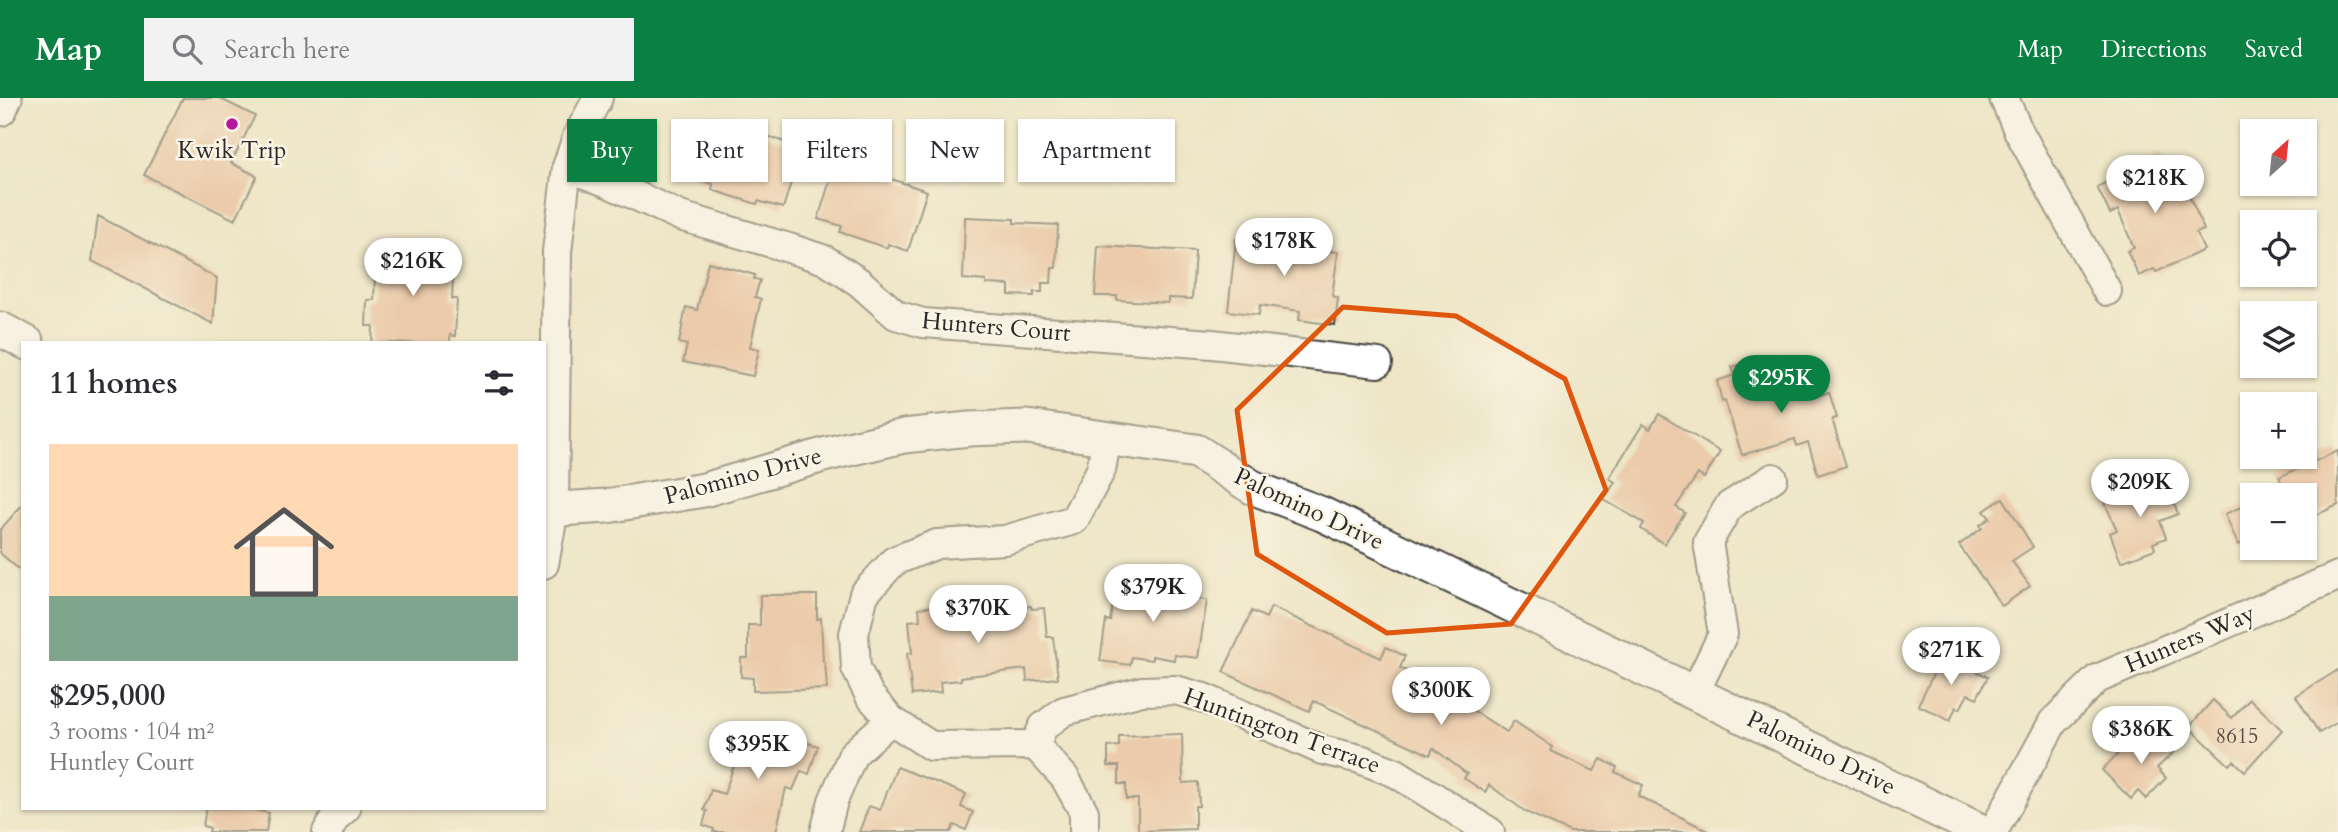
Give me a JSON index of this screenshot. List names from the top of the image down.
{
  "streets": {
    "street": [
      "Hunters Court",
      "Palomino Drive",
      "Hunters Way",
      "Huntington Terrace"
    ]
  },
  "places": ["Kwik Trip"],
  "house_numbers": ["8615"],
  "north": "top right",
  "page": {
    "header": "Map",
    "search": "Search here",
    "nav": ["Map", "Directions", "Saved"],
    "map_buttons": ["+", "−"],
    "chip": [
      "Buy",
      "Rent",
      "Filters",
      "New",
      "Apartment"
    ],
    "price": [
      "$218K",
      "$178K",
      "$216K",
      "$295K",
      "$209K",
      "$379K",
      "$370K",
      "$271K",
      "$300K",
      "$386K",
      "$395K"
    ],
    "heading": "11 homes",
    "list": [
      {
        "name": "$295,000",
        "note": "3 rooms · 104 m² · Huntley Court"
      }
    ]
  }
}
